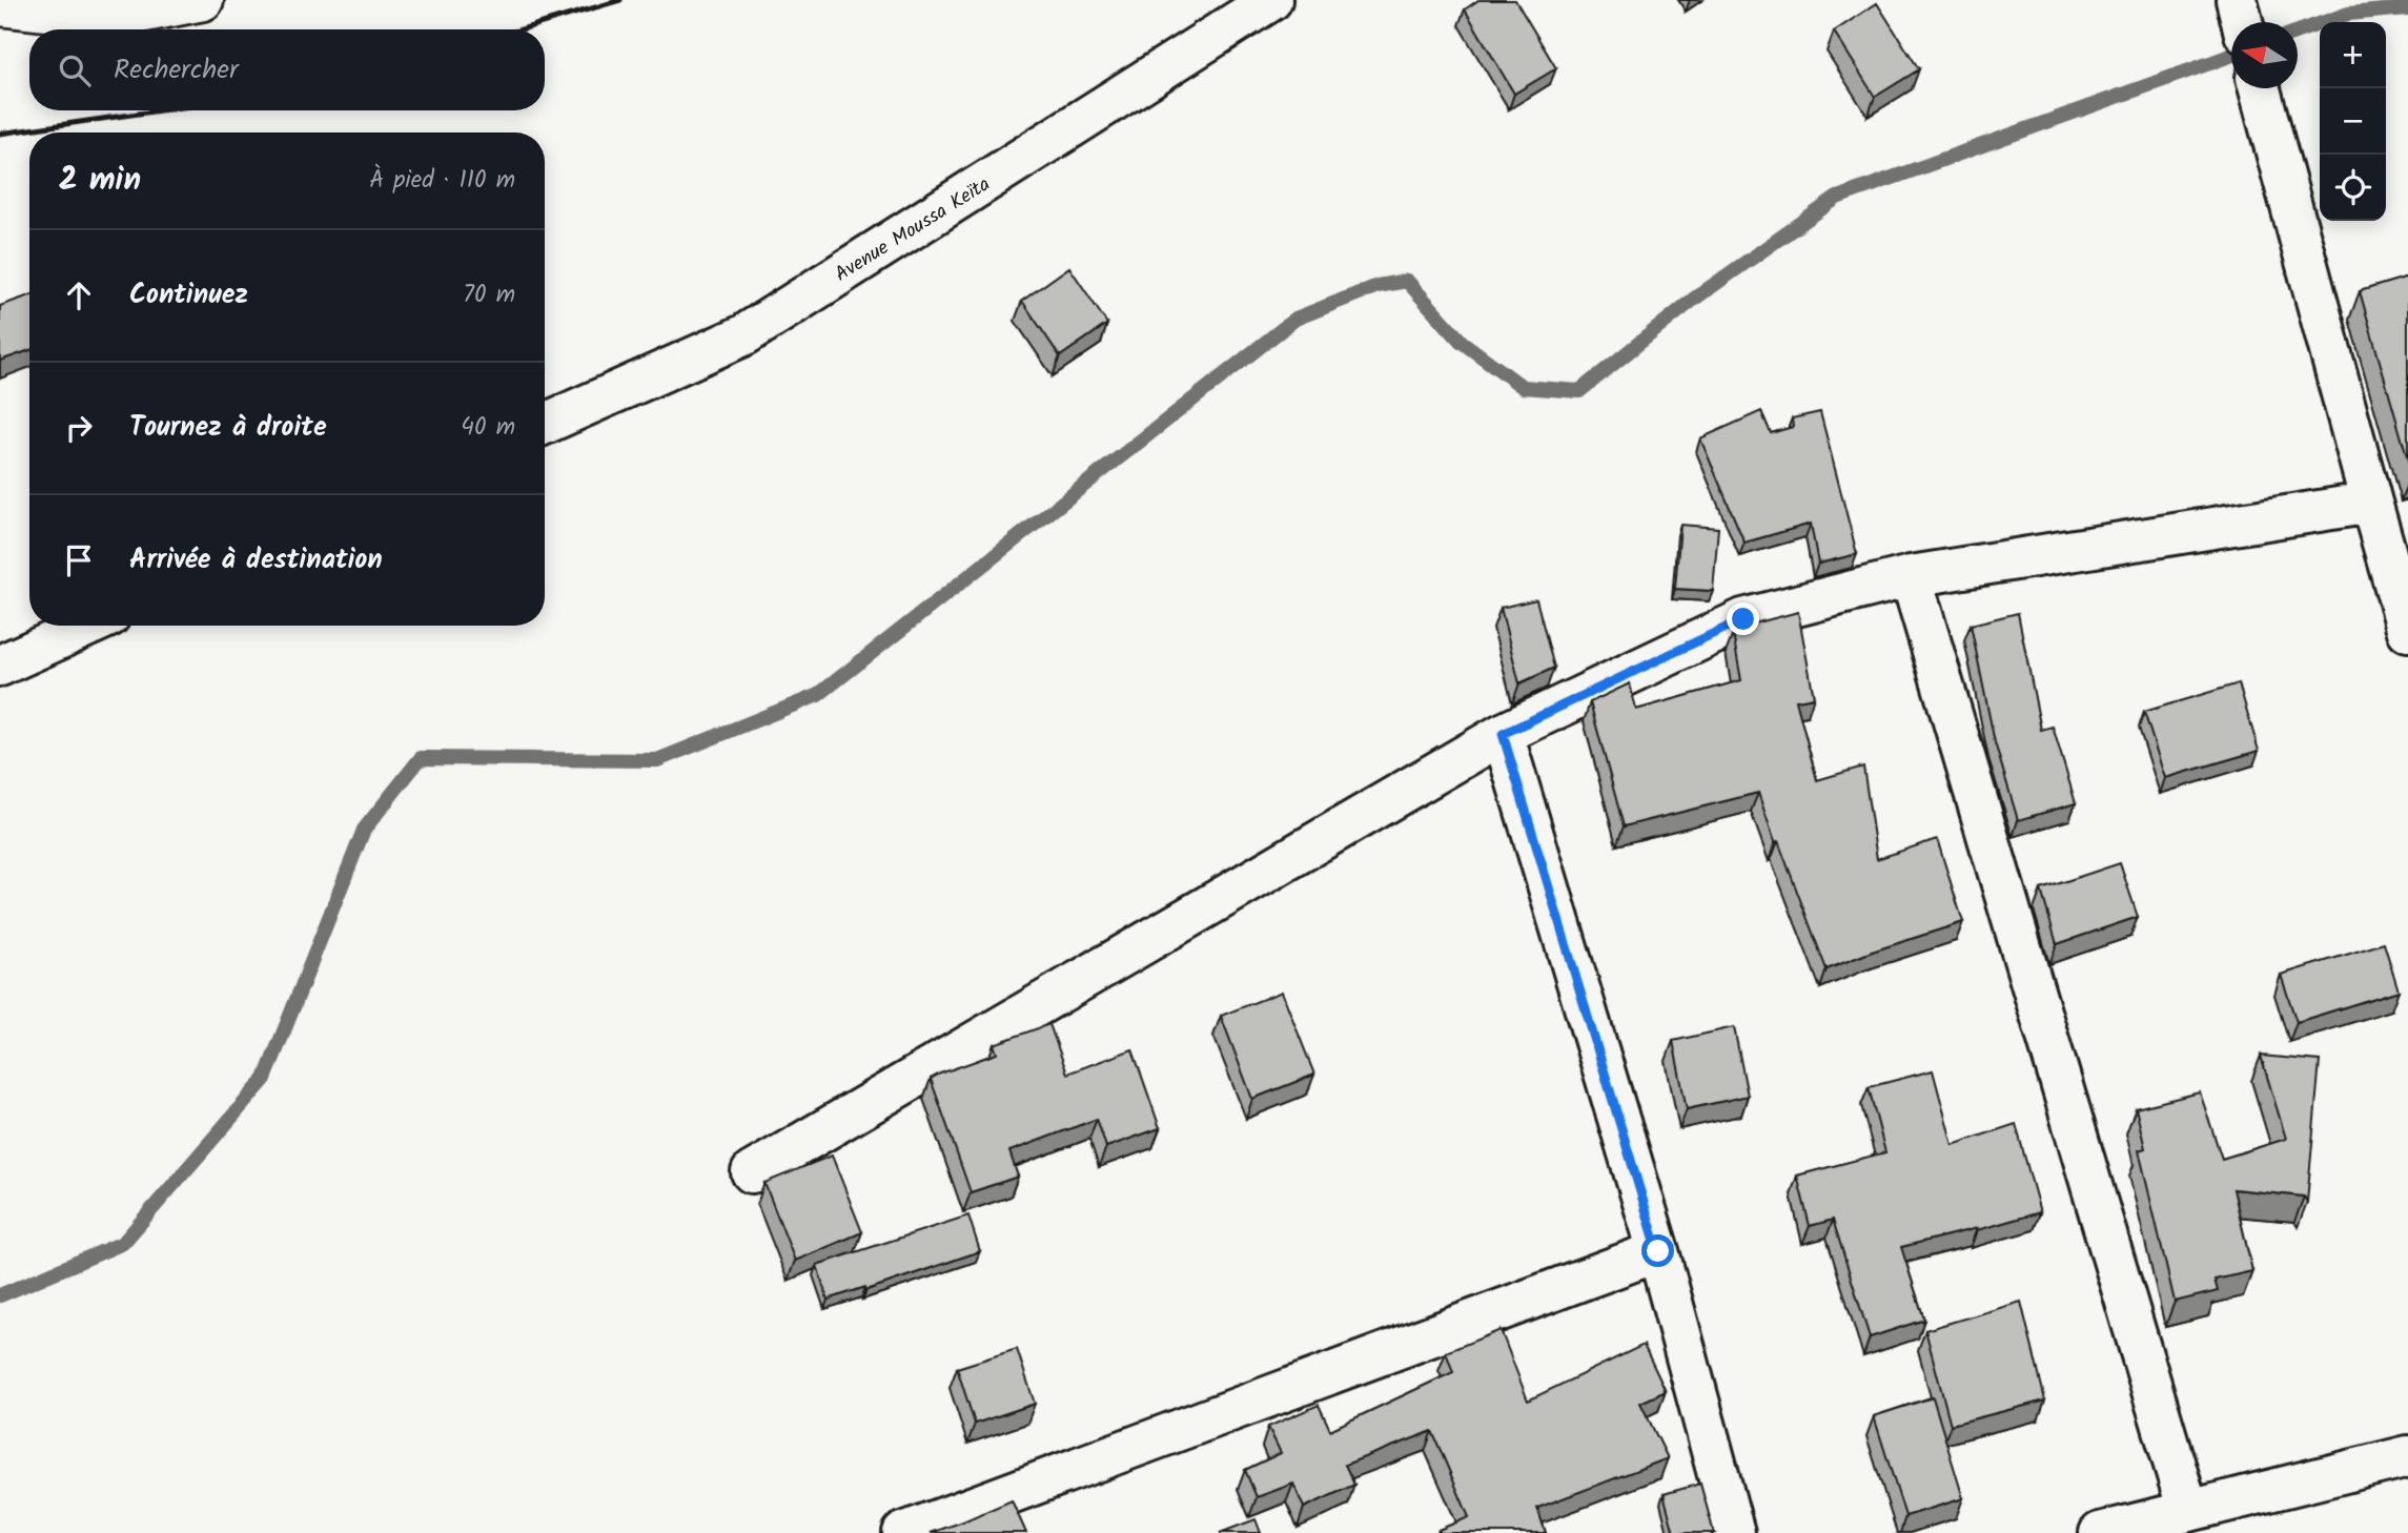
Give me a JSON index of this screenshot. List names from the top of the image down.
{
  "streets": {
    "street": ["Avenue Moussa Keïta"]
  },
  "north": "left",
  "page": {
    "map_buttons": ["+", "−"],
    "search": "Rechercher",
    "heading": ["2 min", "À pied · 110 m"],
    "list": [
      ["Continuez", "70 m"],
      ["Tournez à droite", "40 m"],
      "Arrivée à destination"
    ]
  }
}
